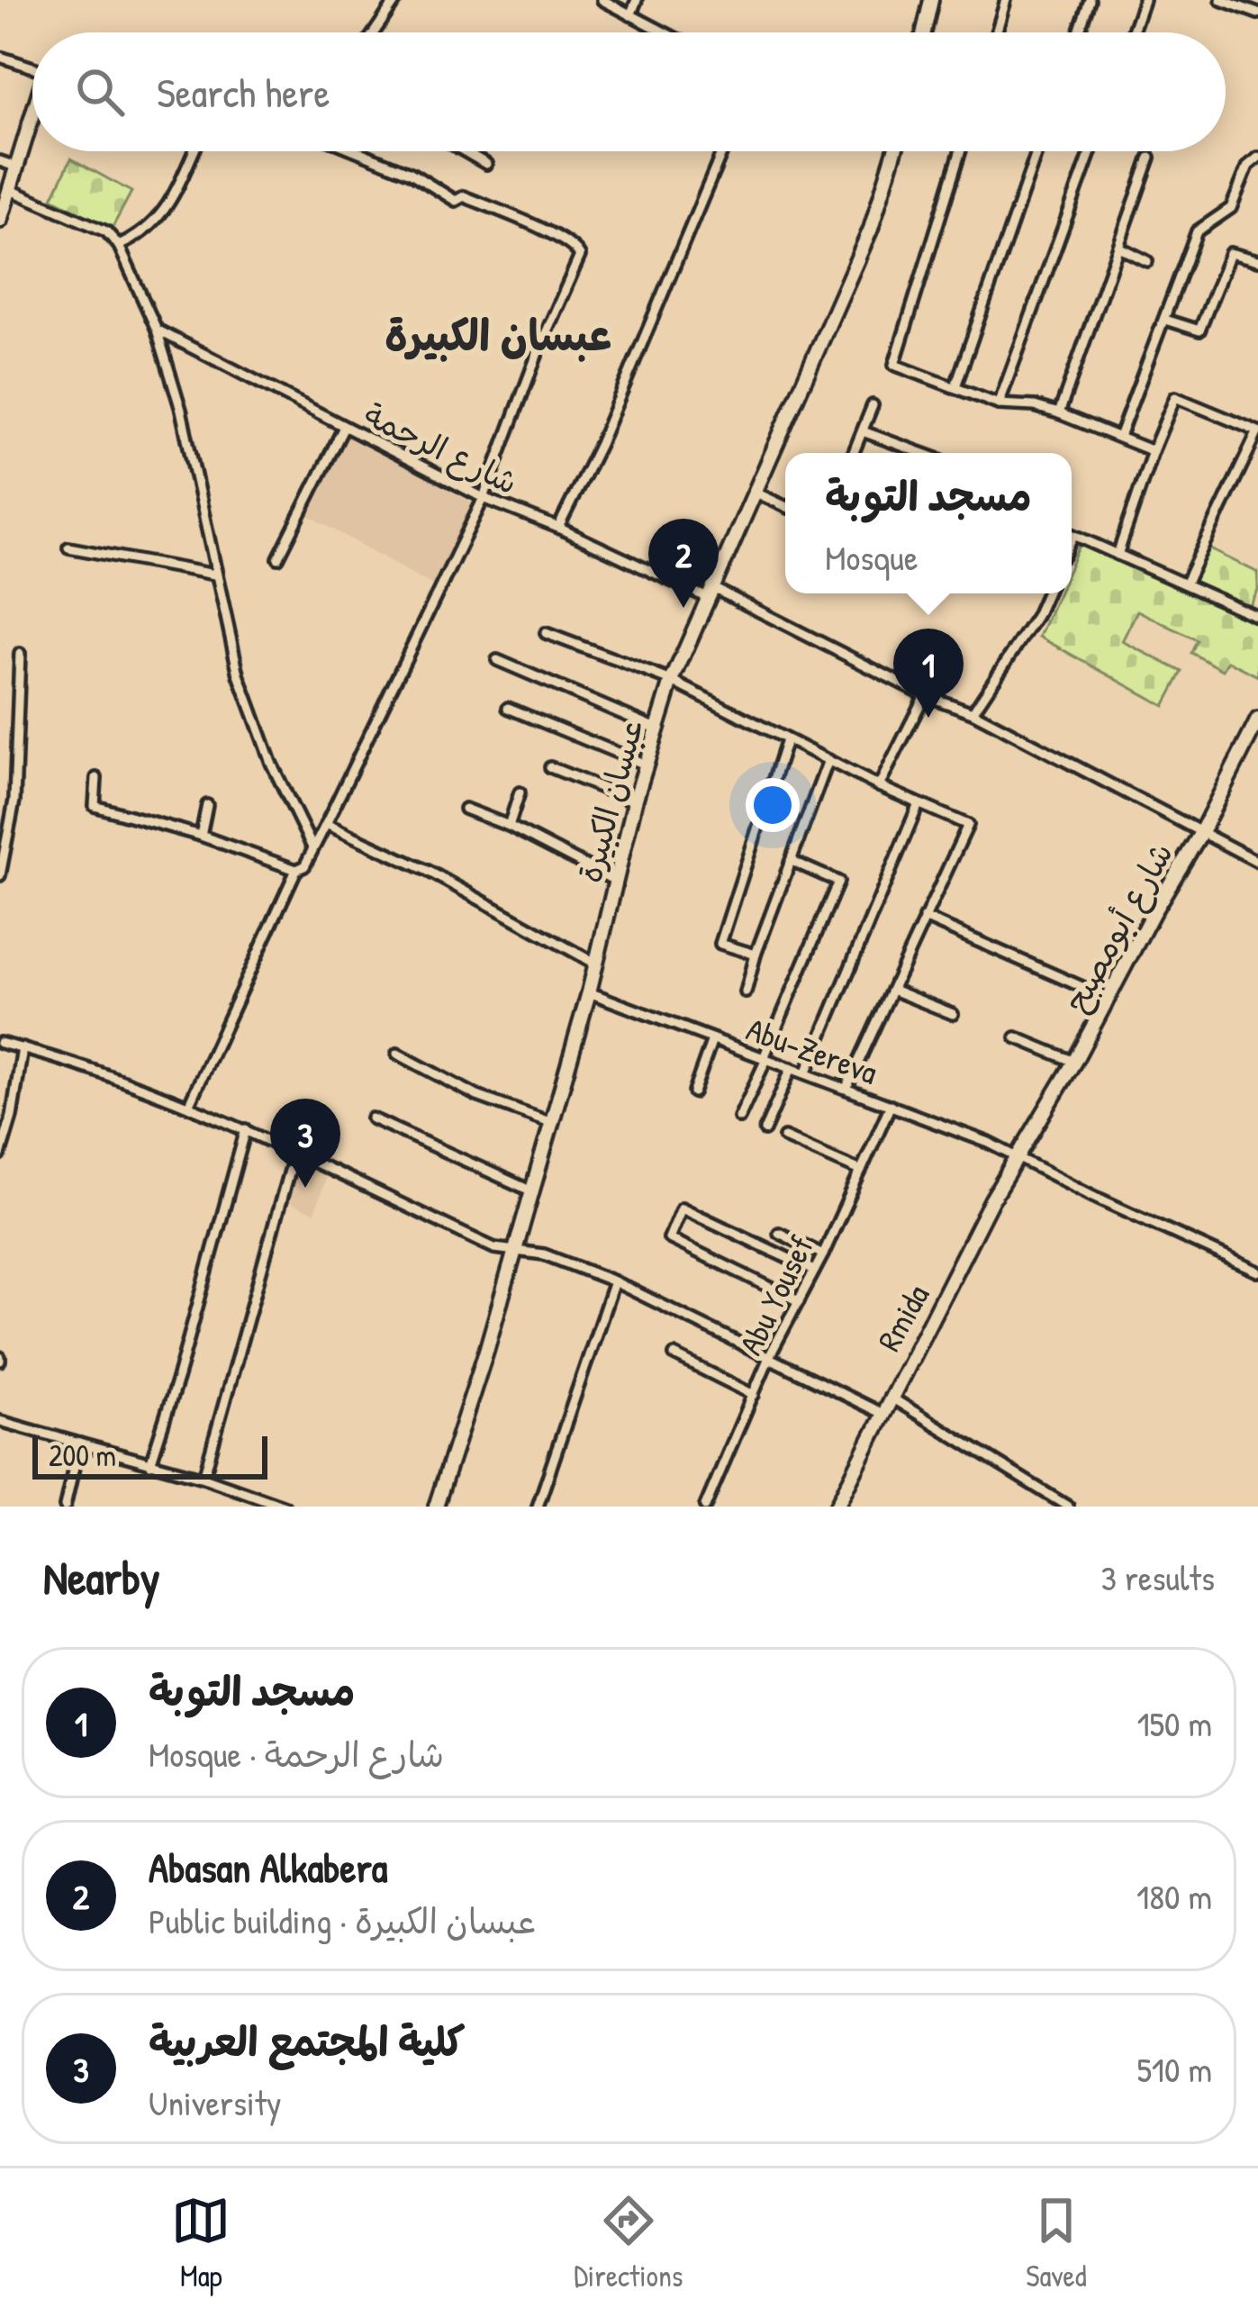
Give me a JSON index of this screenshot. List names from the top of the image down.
{
  "streets": {
    "main road": ["عبسان الكبيرة", "شارع أبومصبح", "Rmida"],
    "street": ["شارع الرحمة", "Abu-Zereva", "Abu Yousef"]
  },
  "crossings": [
    ["شارع الرحمة", "عبسان الكبيرة"],
    ["شارع الرحمة", "شارع أبومصبح"],
    ["عبسان الكبيرة", "Abu-Zereva"],
    ["شارع أبومصبح", "Abu-Zereva"],
    ["شارع أبومصبح", "Rmida"],
    ["Abu-Zereva", "Abu Yousef"],
    ["Abu-Zereva", "Rmida"]
  ],
  "districts": ["عبسان الكبيرة"],
  "scale_bar": "200 m",
  "page": {
    "search": "Search here",
    "popup": ["مسجد التوبة", "Mosque"],
    "pins": ["2", "1", "3"],
    "scale": "200 m",
    "heading": ["Nearby", "3 results"],
    "list": [
      {
        "mark": "1",
        "name": "مسجد التوبة",
        "note": "Mosque · شارع الرحمة",
        "value": "150 m"
      },
      {
        "mark": "2",
        "name": "Abasan Alkabera",
        "note": "Public building · عبسان الكبيرة",
        "value": "180 m"
      },
      {
        "mark": "3",
        "name": "كلية المجتمع العربية",
        "note": "University",
        "value": "510 m"
      }
    ],
    "nav": ["Map", "Directions", "Saved"]
  }
}
